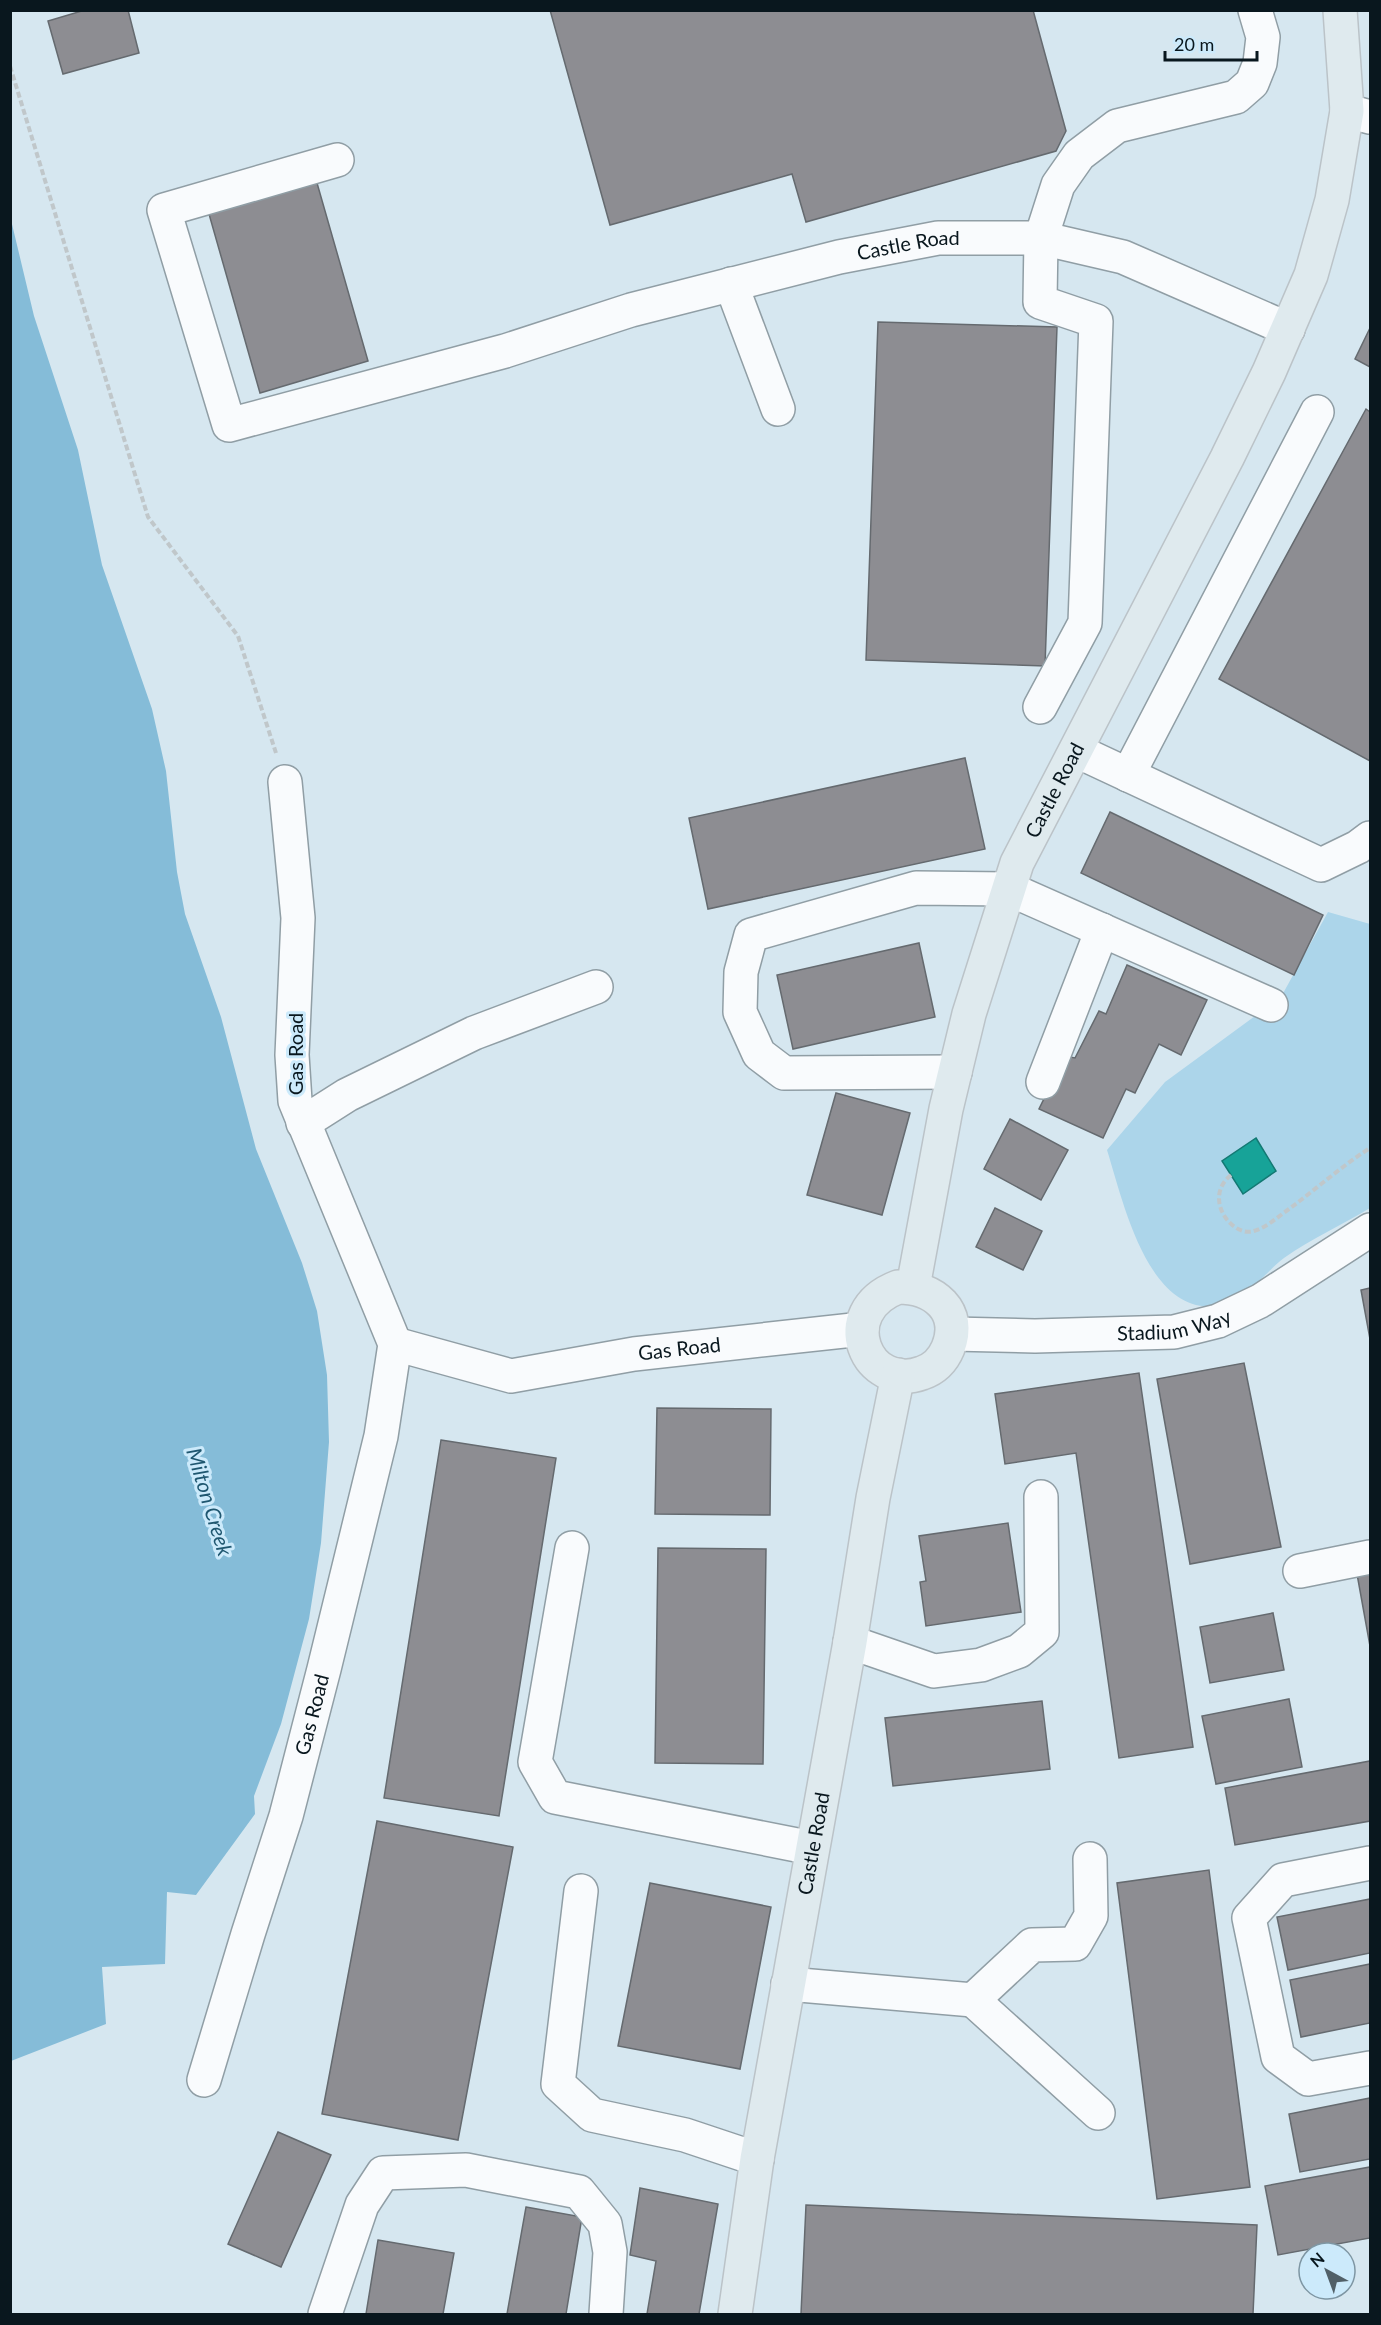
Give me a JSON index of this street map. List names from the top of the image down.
{
  "streets": {
    "main road": ["Castle Road"],
    "street": ["Gas Road", "Stadium Way"]
  },
  "crossings": [
    ["Castle Road", "Gas Road"],
    ["Castle Road", "Stadium Way"],
    ["Gas Road", "Stadium Way"]
  ],
  "water": ["Milton Creek"],
  "scale_bar": "20 m",
  "north": "top left"
}
